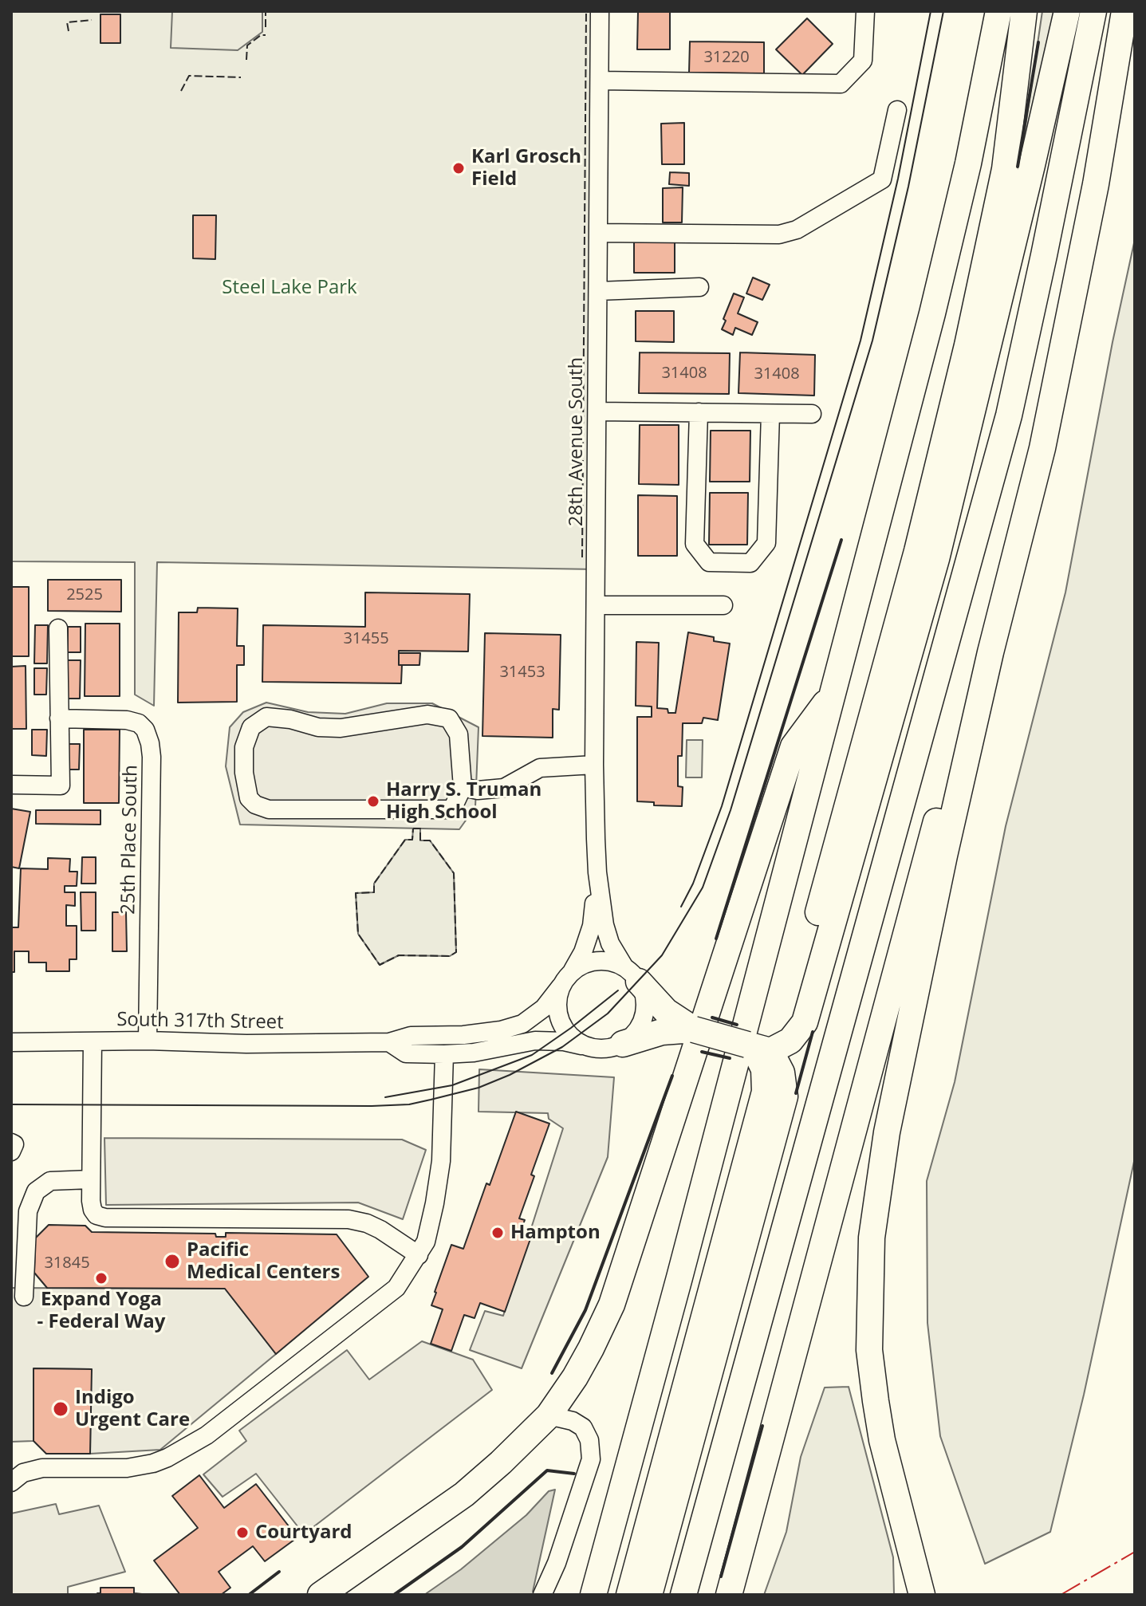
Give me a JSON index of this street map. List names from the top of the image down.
{
  "streets": {
    "street": ["28th Avenue South", "25th Place South", "South 317th Street"]
  },
  "crossings": [
    ["28th Avenue South", "South 317th Street"],
    ["25th Place South", "South 317th Street"]
  ],
  "parks": ["Steel Lake Park"],
  "places": [
    "Karl Grosch Field",
    "Harry S. Truman High School",
    "Hampton",
    "Pacific Medical Centers",
    "Expand Yoga - Federal Way",
    "Indigo Urgent Care",
    "Courtyard"
  ],
  "house_numbers": [
    "31220",
    "31408",
    "31408",
    "2525",
    "31455",
    "31453",
    "31845"
  ]
}
